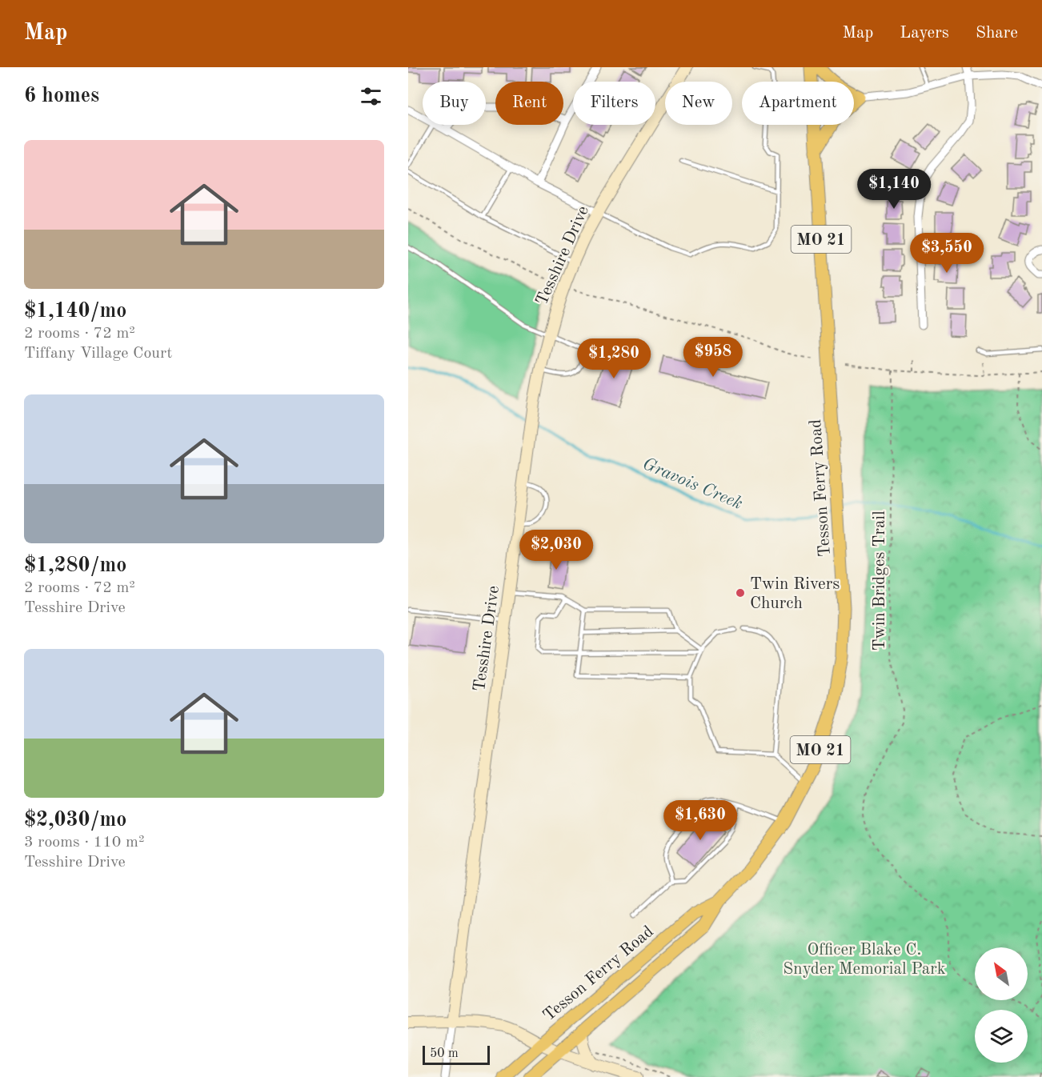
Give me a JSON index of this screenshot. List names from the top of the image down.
{
  "streets": {
    "main road": ["MO 21", "Tesson Ferry Road"],
    "street": ["Tesshire Drive"],
    "path": ["Twin Bridges Trail"]
  },
  "water": ["Gravois Creek"],
  "parks": ["Officer Blake C. Snyder Memorial Park"],
  "places": ["Twin Rivers Church"],
  "scale_bar": "50 m",
  "north": "top left",
  "page": {
    "header": "Map",
    "nav": ["Map", "Layers", "Share"],
    "heading": "6 homes",
    "chip": [
      "Buy",
      "Rent",
      "Filters",
      "New",
      "Apartment"
    ],
    "list": [
      {
        "name": "$1,140/mo",
        "note": "2 rooms · 72 m² · Tiffany Village Court"
      },
      {
        "name": "$1,280/mo",
        "note": "2 rooms · 72 m² · Tesshire Drive"
      },
      {
        "name": "$2,030/mo",
        "note": "3 rooms · 110 m² · Tesshire Drive"
      }
    ],
    "price": [
      "$1,140",
      "$3,550",
      "$958",
      "$1,280",
      "$2,030",
      "$1,630"
    ],
    "scale": "50 m"
  }
}
